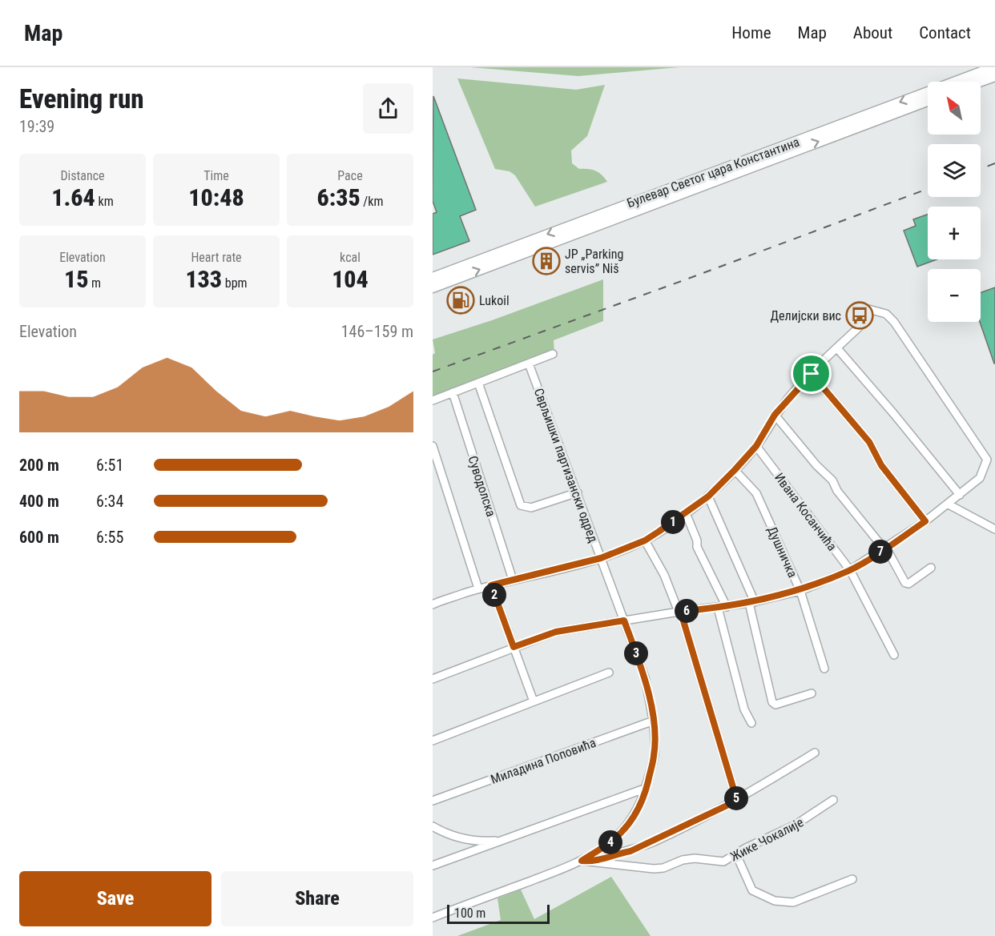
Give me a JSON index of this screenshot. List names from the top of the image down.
{
  "streets": {
    "main road": ["Булевар Светог цара Константина"],
    "street": [
      "Сврљишки партизански одред",
      "Суводолска",
      "Ивана Косанчића",
      "Душничка",
      "Миладина Поповића",
      "Жике Чокалије"
    ]
  },
  "crossings": [
    ["Сврљишки партизански одред", "Миладина Поповића"],
    ["Сврљишки партизански одред", "Жике Чокалије"]
  ],
  "places": {
    "building": ["JP „Parking servis” Niš"],
    "fuel station": ["Lukoil"],
    "bus stop": ["Делијски вис"]
  },
  "scale_bar": "100 m",
  "north": "top left",
  "page": {
    "header": "Map",
    "nav": [
      "Home",
      "Map",
      "About",
      "Contact"
    ],
    "heading": ["Evening run", "19:39"],
    "map_buttons": ["+", "−"],
    "stats": [
      ["Distance", "1.64 km"],
      ["Time", "10:48"],
      ["Pace", "6:35 /km"],
      ["Elevation", "15 m"],
      ["Heart rate", "133 bpm"],
      ["kcal", "104"]
    ],
    "chart": ["Elevation", "146–159 m"],
    "list": [
      {
        "name": "200 m",
        "note": "6:51"
      },
      {
        "name": "400 m",
        "note": "6:34"
      },
      {
        "name": "600 m",
        "note": "6:55"
      }
    ],
    "pins": [
      "1",
      "7",
      "2",
      "6",
      "3",
      "5",
      "4"
    ],
    "buttons": ["Save", "Share"],
    "scale": "100 m"
  }
}
